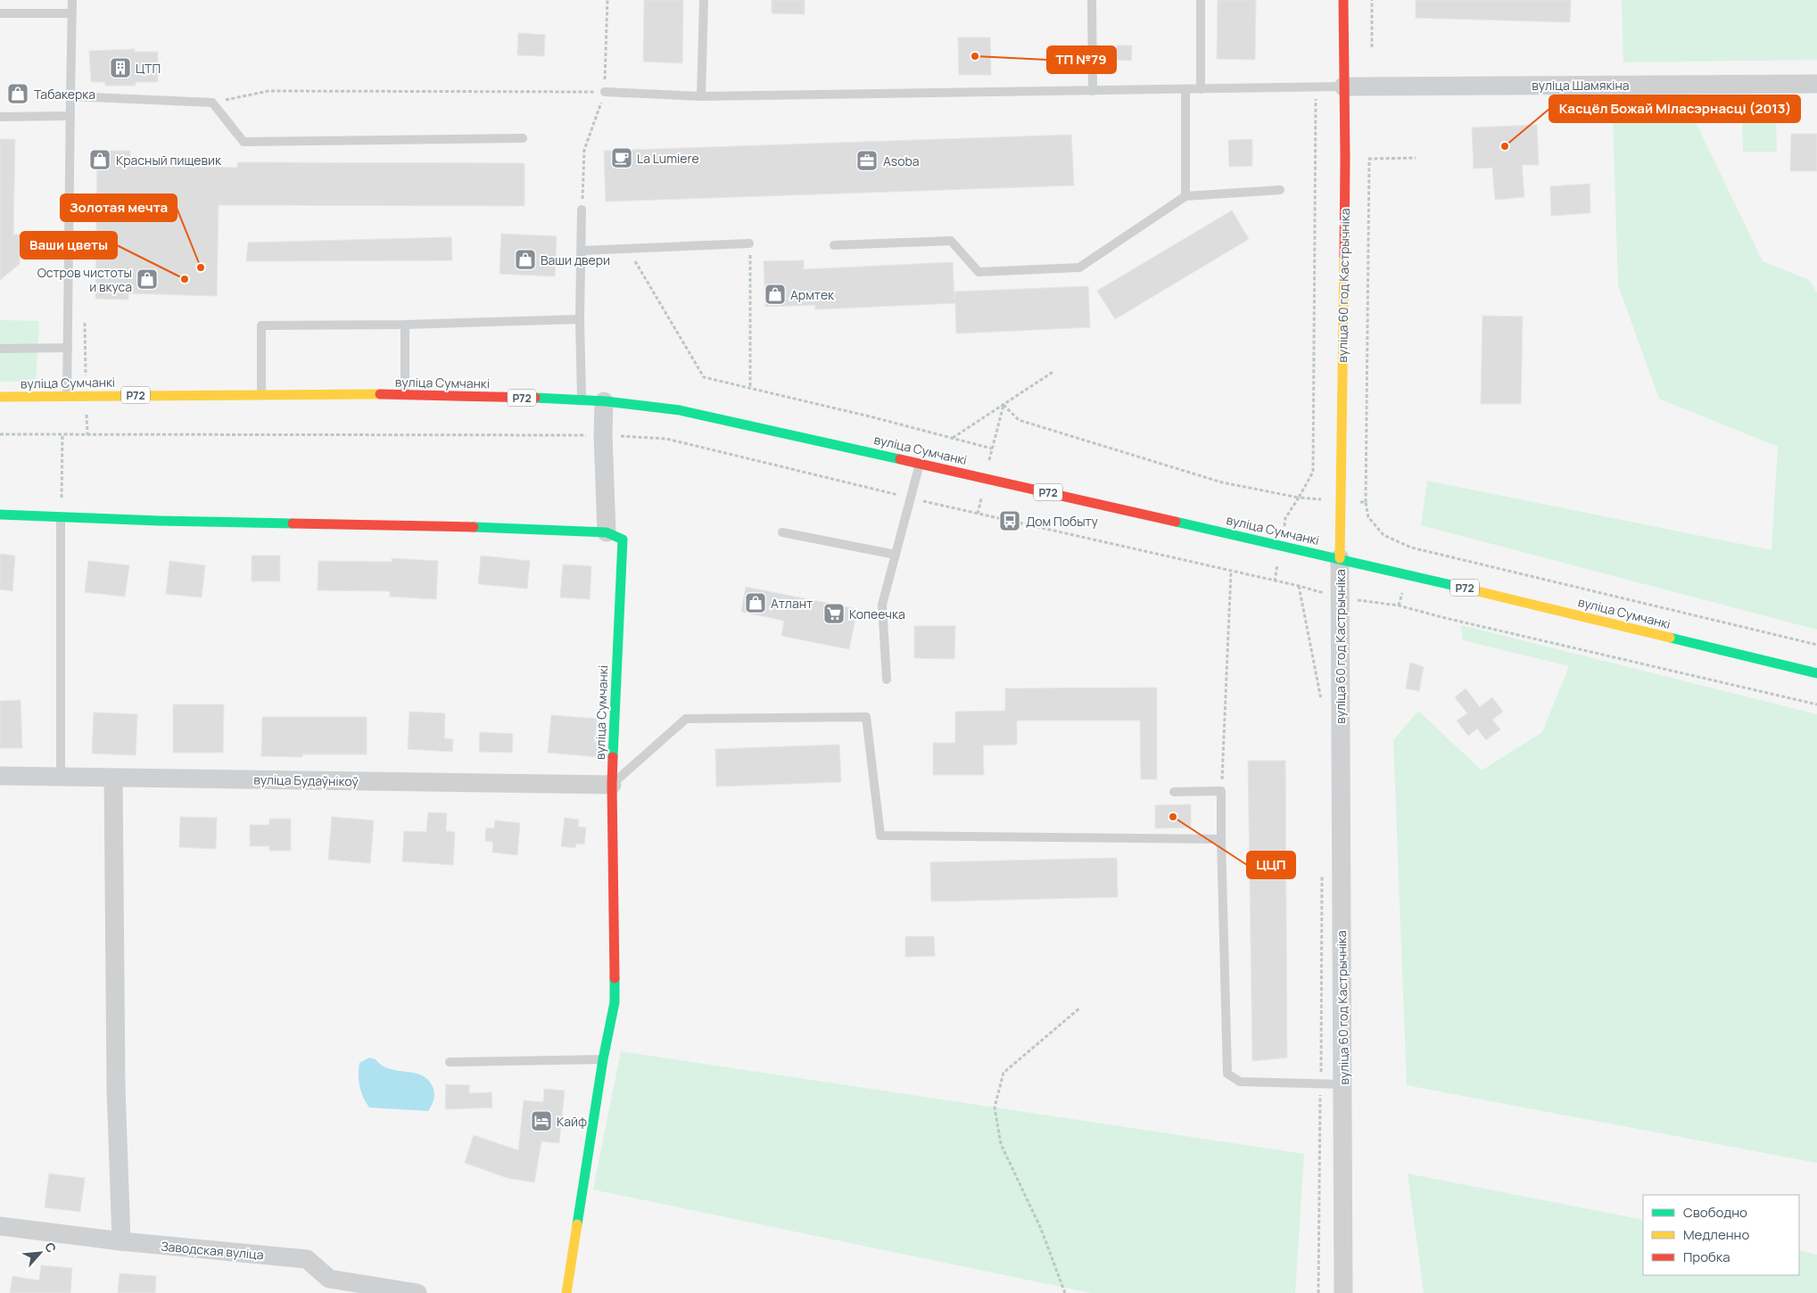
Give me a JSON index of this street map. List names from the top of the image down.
{
  "streets": {
    "street": [
      "вуліца Шамякіна",
      "вуліца 60 год Кастрычніка",
      "вуліца Сумчанкі",
      "Р72",
      "вуліца Будаўнікоў",
      "Заводская вуліца"
    ]
  },
  "crossings": [
    ["вуліца Шамякіна", "вуліца 60 год Кастрычніка"],
    ["вуліца 60 год Кастрычніка", "вуліца Сумчанкі"],
    ["вуліца Сумчанкі", "вуліца Будаўнікоў"]
  ],
  "places": {
    "other": [
      "ТП №79",
      "Касцёл Божай Міласэрнасці (2013)",
      "Золотая мечта",
      "Ваши цветы",
      "ЦЦП"
    ],
    "building": ["ЦТП"],
    "shop": [
      "Табакерка",
      "Красный пищевик",
      "Ваши двери",
      "Остров чистоты и вкуса",
      "Армтек",
      "Атлант"
    ],
    "cafe": ["La Lumiere"],
    "office": ["Asoba"],
    "bus stop": ["Дом Побыту"],
    "supermarket": ["Копеечка"],
    "hotel": ["Кайф"]
  },
  "legend": ["Свободно", "Медленно", "Пробка"],
  "north": "top right"
}
